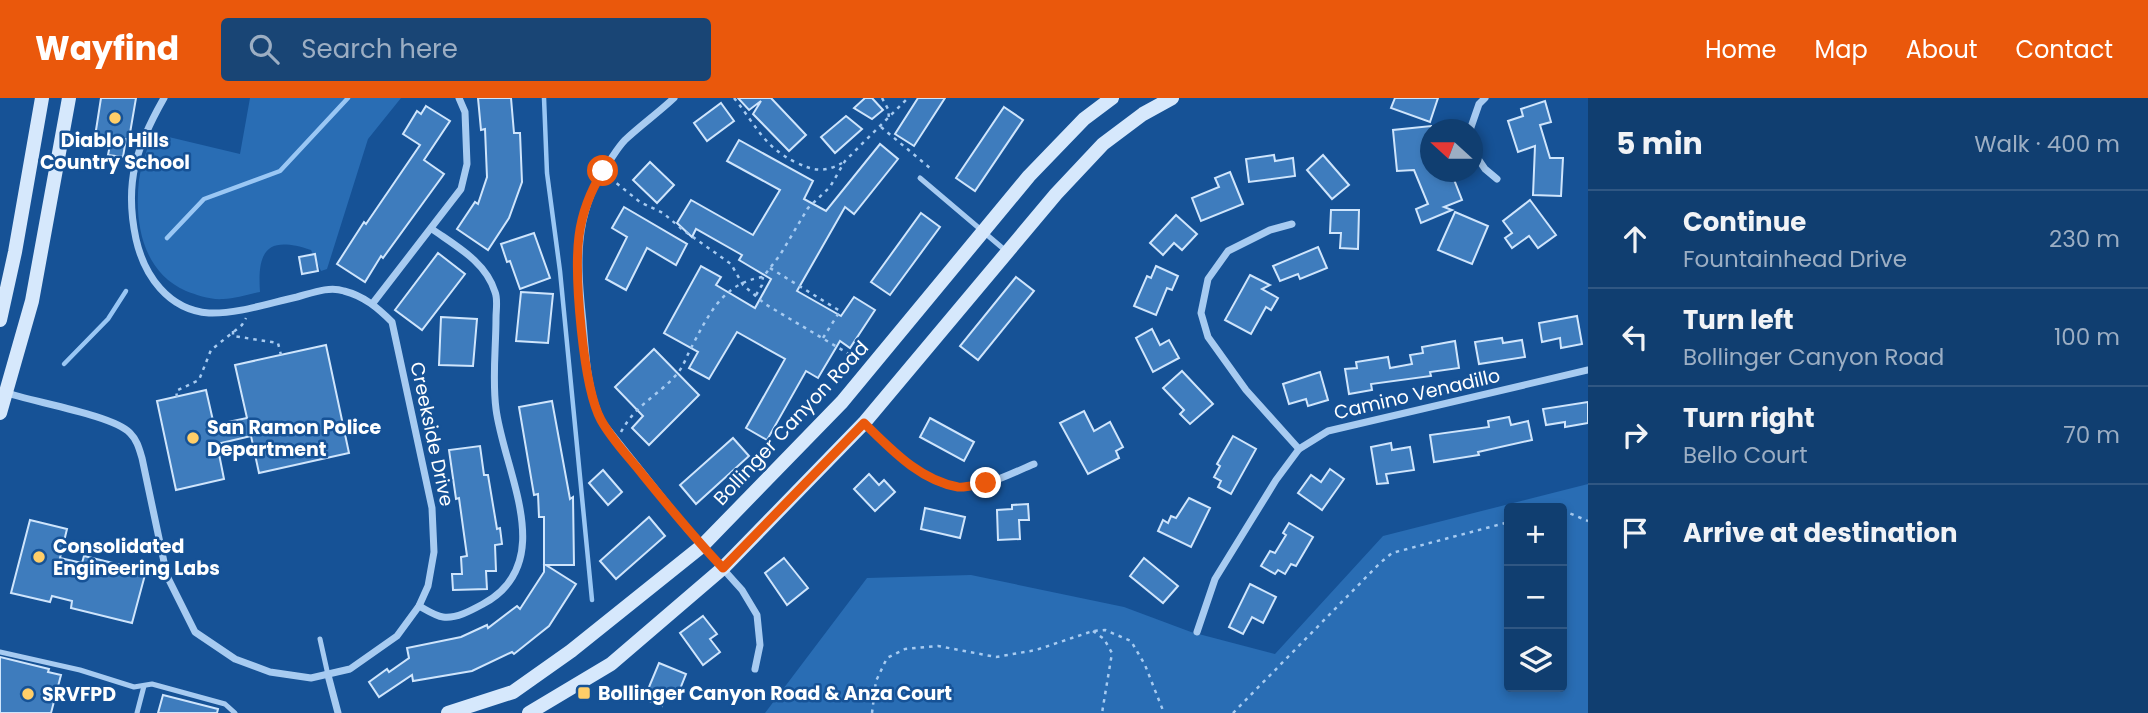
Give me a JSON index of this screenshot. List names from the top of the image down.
{
  "streets": {
    "main road": ["Bollinger Canyon Road"],
    "street": ["Camino Venadillo", "Creekside Drive"]
  },
  "places": {
    "other": [
      "Diablo Hills Country School",
      "San Ramon Police Department",
      "Consolidated Engineering Labs",
      "SRVFPD"
    ],
    "transit": ["Bollinger Canyon Road & Anza Court"]
  },
  "north": "left",
  "page": {
    "header": "Wayfind",
    "search": "Search here",
    "nav": [
      "Home",
      "Map",
      "About",
      "Contact"
    ],
    "heading": ["5 min", "Walk · 400 m"],
    "list": [
      ["Continue", "Fountainhead Drive", "230 m"],
      ["Turn left", "Bollinger Canyon Road", "100 m"],
      ["Turn right", "Bello Court", "70 m"],
      "Arrive at destination"
    ],
    "map_buttons": ["+", "−"]
  }
}
